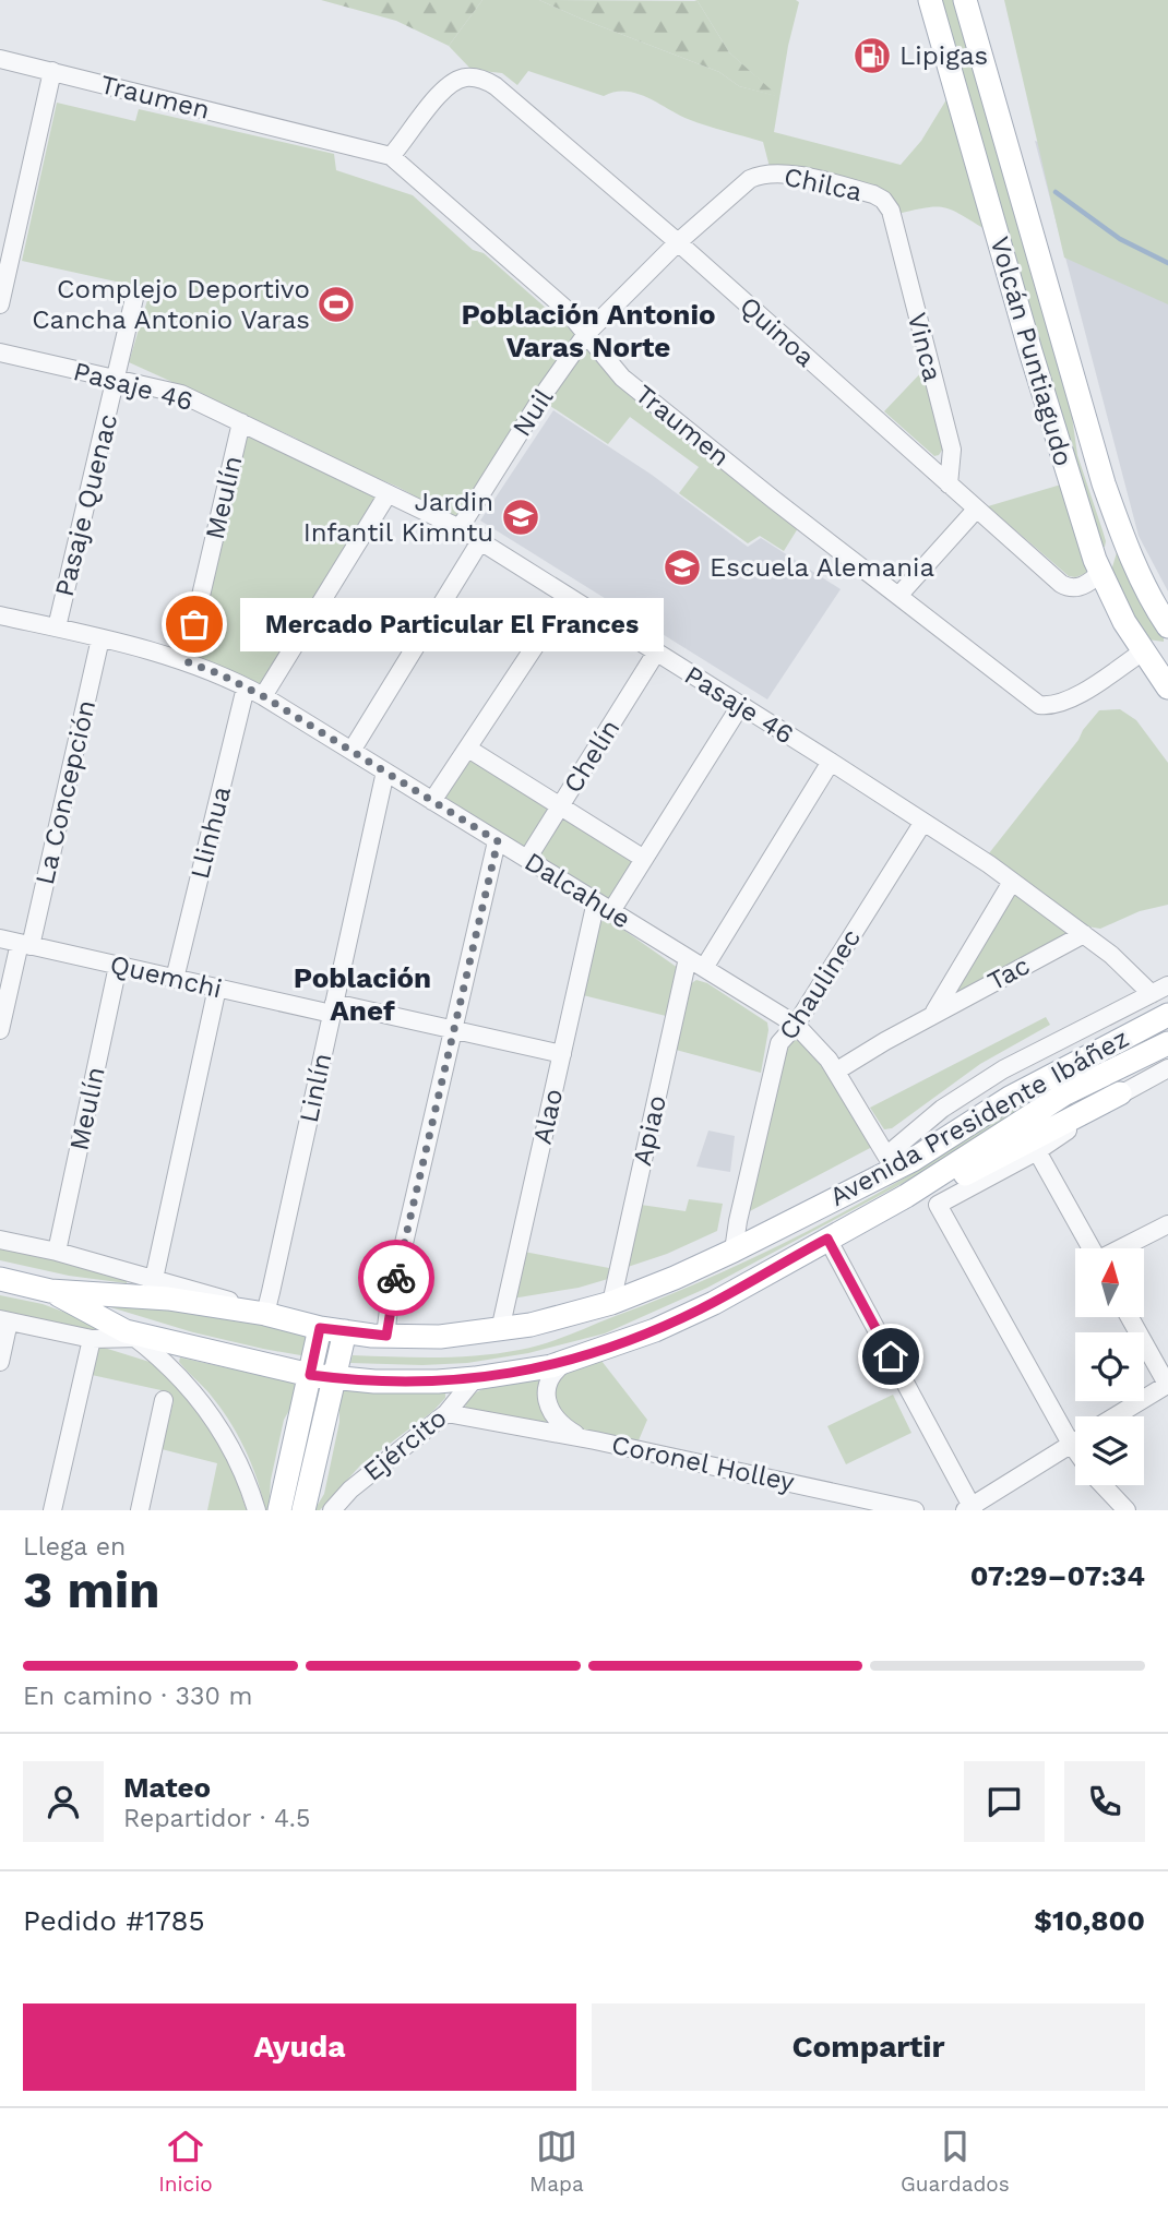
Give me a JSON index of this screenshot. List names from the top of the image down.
{
  "streets": {
    "main road": ["Volcán Puntiagudo", "Avenida Presidente Ibáñez"],
    "street": [
      "Traumen",
      "Chilca",
      "Quinoa",
      "Vinca",
      "Pasaje 46",
      "Nuil",
      "Meulín",
      "Pasaje Quenac",
      "Chelín",
      "La Concepción",
      "Llinhua",
      "Dalcahue",
      "Tac",
      "Quemchi",
      "Chaulinec",
      "Linlín",
      "Alao",
      "Apiao",
      "Ejército",
      "Coronel Holley"
    ]
  },
  "crossings": [
    ["Traumen", "Quinoa"],
    ["Traumen", "Volcán Puntiagudo"],
    ["Traumen", "Nuil"],
    ["Chilca", "Vinca"],
    ["Chilca", "Nuil"],
    ["Quinoa", "Vinca"],
    ["Quinoa", "Volcán Puntiagudo"],
    ["Quinoa", "Nuil"],
    ["Pasaje 46", "Nuil"],
    ["Pasaje 46", "Meulín"],
    ["Pasaje 46", "Pasaje Quenac"],
    ["Pasaje 46", "Chelín"],
    ["Pasaje 46", "Tac"],
    ["Pasaje 46", "Chaulinec"],
    ["Pasaje 46", "Alao"],
    ["Pasaje 46", "Avenida Presidente Ibáñez"],
    ["Meulín", "Dalcahue"],
    ["Meulín", "Quemchi"],
    ["Meulín", "Avenida Presidente Ibáñez"],
    ["Pasaje Quenac", "Dalcahue"],
    ["Chelín", "Dalcahue"],
    ["La Concepción", "Dalcahue"],
    ["La Concepción", "Quemchi"],
    ["Llinhua", "Dalcahue"],
    ["Llinhua", "Quemchi"],
    ["Dalcahue", "Tac"],
    ["Dalcahue", "Chaulinec"],
    ["Dalcahue", "Linlín"],
    ["Dalcahue", "Alao"],
    ["Dalcahue", "Avenida Presidente Ibáñez"],
    ["Dalcahue", "Apiao"],
    ["Quemchi", "Linlín"],
    ["Quemchi", "Alao"],
    ["Chaulinec", "Avenida Presidente Ibáñez"],
    ["Linlín", "Avenida Presidente Ibáñez"],
    ["Alao", "Avenida Presidente Ibáñez"],
    ["Avenida Presidente Ibáñez", "Apiao"],
    ["Avenida Presidente Ibáñez", "Ejército"],
    ["Avenida Presidente Ibáñez", "Coronel Holley"],
    ["Ejército", "Coronel Holley"]
  ],
  "districts": ["Población Antonio Varas Norte", "Población Anef"],
  "places": {
    "fuel station": ["Lipigas"],
    "sports": ["Complejo Deportivo Cancha Antonio Varas"],
    "school or university": ["Jardin Infantil Kimntu", "Escuela Alemania"],
    "other": ["Mercado Particular El Frances"]
  },
  "north": "top",
  "page": {
    "bubble": "Mercado Particular El Frances",
    "heading": ["3 min", "Llega en", "07:29–07:34"],
    "panel": [
      "Mateo",
      "Repartidor · 4.5",
      "Pedido #1785",
      "$10,800"
    ],
    "bar": "En camino · 330 m",
    "buttons": ["Ayuda", "Compartir"],
    "tabs": ["Inicio", "Mapa", "Guardados"]
  }
}
